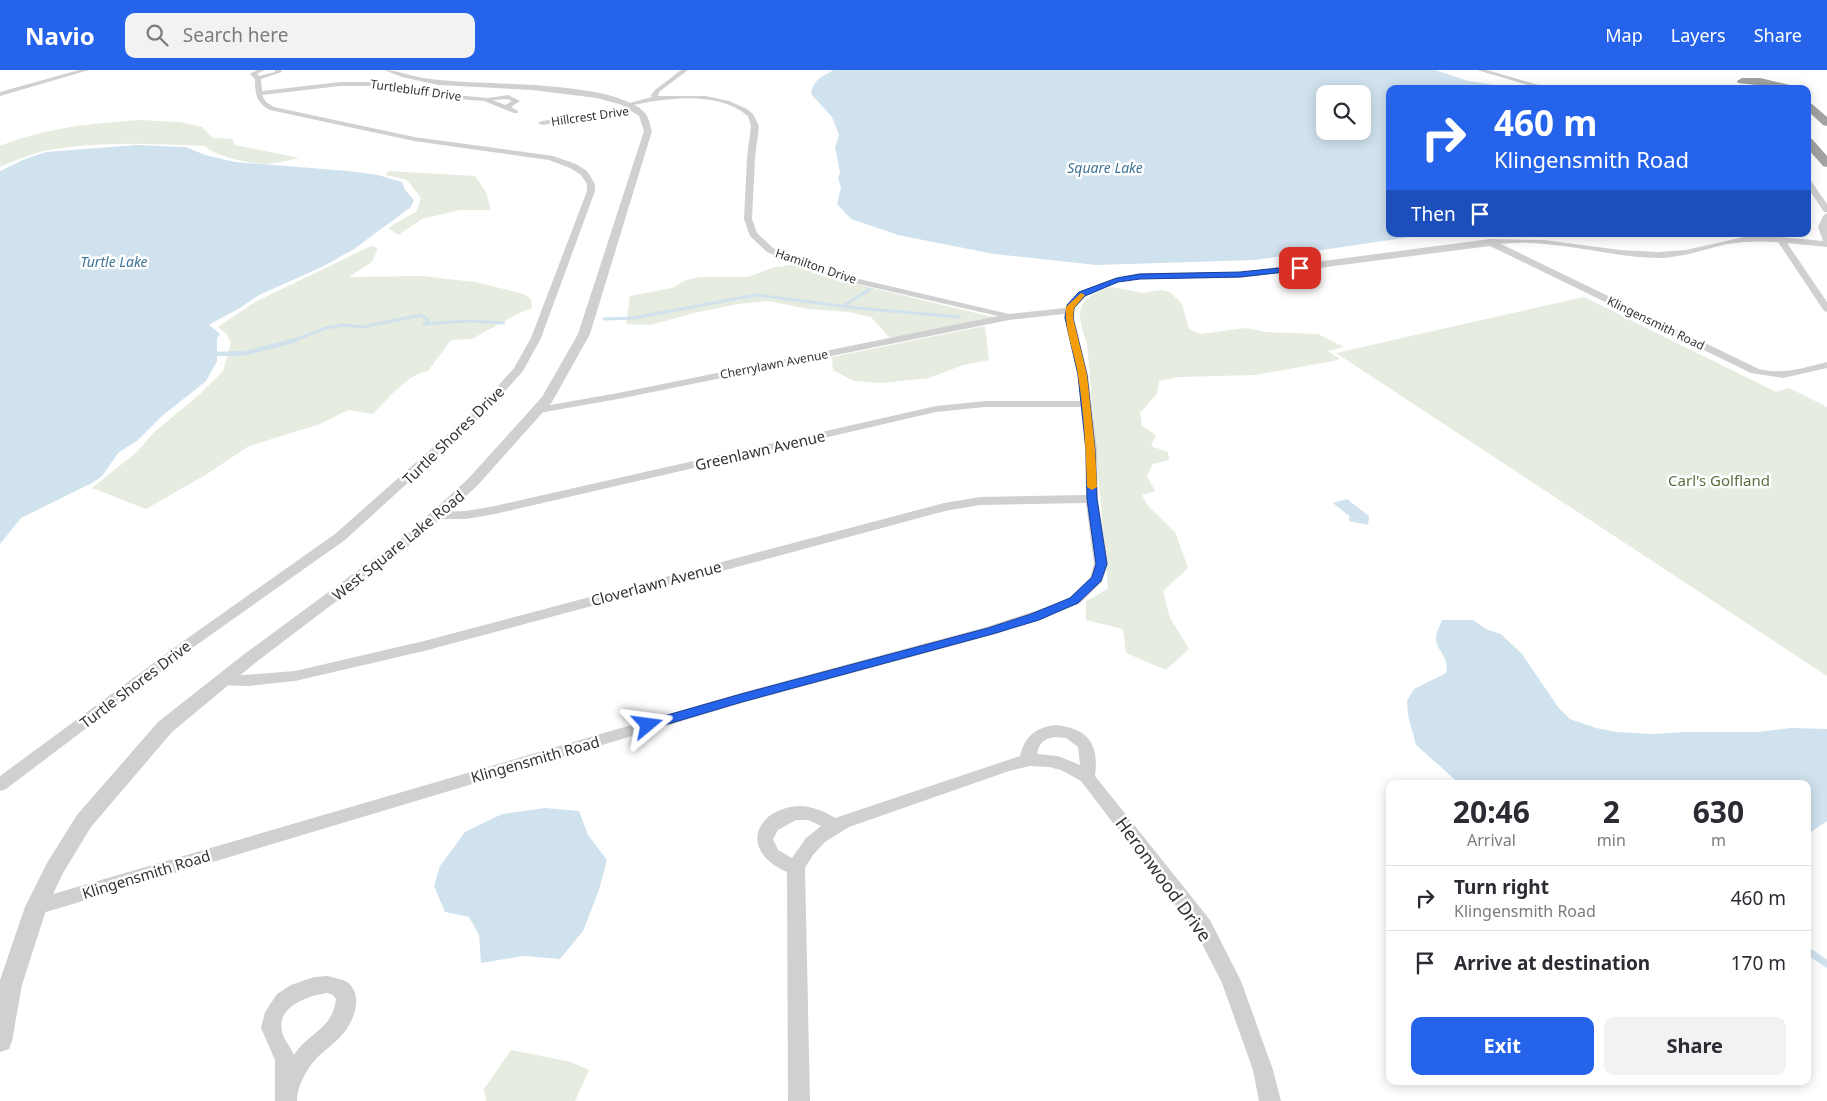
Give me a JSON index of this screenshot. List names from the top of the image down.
{
  "streets": {
    "street": [
      "Turtlebluff Drive",
      "Hillcrest Drive",
      "Hamilton Drive",
      "Klingensmith Road",
      "Cherrylawn Avenue",
      "Turtle Shores Drive",
      "Greenlawn Avenue",
      "West Square Lake Road",
      "Cloverlawn Avenue",
      "Heronwood Drive"
    ]
  },
  "crossings": [
    ["Turtlebluff Drive", "Turtle Shores Drive"],
    ["Hillcrest Drive", "Hamilton Drive"],
    ["Hillcrest Drive", "West Square Lake Road"],
    ["Hamilton Drive", "Klingensmith Road"],
    ["Hamilton Drive", "Cherrylawn Avenue"],
    ["Hamilton Drive", "West Square Lake Road"],
    ["Klingensmith Road", "Greenlawn Avenue"],
    ["Klingensmith Road", "West Square Lake Road"],
    ["Klingensmith Road", "Cloverlawn Avenue"],
    ["Cherrylawn Avenue", "West Square Lake Road"],
    ["Greenlawn Avenue", "West Square Lake Road"],
    ["West Square Lake Road", "Cloverlawn Avenue"]
  ],
  "water": ["Square Lake", "Turtle Lake"],
  "parks": ["Carl's Golfland"],
  "page": {
    "header": "Navio",
    "search": "Search here",
    "nav": ["Map", "Layers", "Share"],
    "turn": ["460 m", "Klingensmith Road"],
    "then": "Then",
    "eta": [
      "20:46",
      "Arrival",
      "2",
      "min",
      "630",
      "m"
    ],
    "list": [
      {
        "name": "Turn right",
        "note": "Klingensmith Road",
        "value": "460 m"
      },
      {
        "name": "Arrive at destination",
        "value": "170 m"
      }
    ],
    "buttons": ["Exit", "Share"]
  }
}
